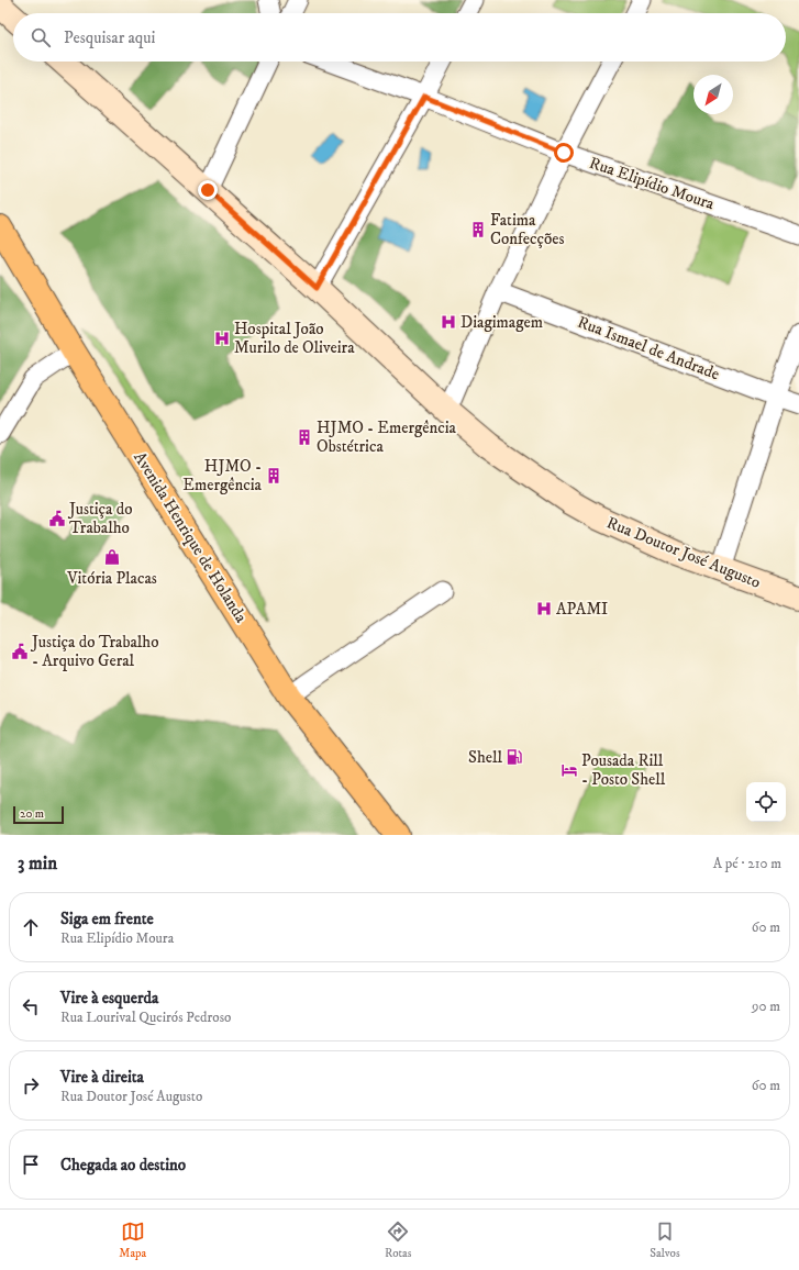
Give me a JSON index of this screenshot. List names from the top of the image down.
{
  "streets": {
    "main road": ["Avenida Henrique de Holanda", "Rua Doutor José Augusto"],
    "street": ["Rua Elipídio Moura", "Rua Ismael de Andrade"]
  },
  "places": {
    "building": ["Fatima Confecções", "HJMO - Emergência Obstétrica", "HJMO - Emergência"],
    "hospital": ["Diagimagem", "Hospital João Murilo de Oliveira", "APAMI"],
    "public building": ["Justiça do Trabalho", "Justiça do Trabalho - Arquivo Geral"],
    "shop": ["Vitória Placas"],
    "fuel station": ["Shell"],
    "hotel": ["Pousada Rill - Posto Shell"]
  },
  "scale_bar": "20 m",
  "north": "bottom left",
  "page": {
    "search": "Pesquisar aqui",
    "scale": "20 m",
    "heading": ["3 min", "A pé · 210 m"],
    "list": [
      ["Siga em frente", "Rua Elipídio Moura", "60 m"],
      ["Vire à esquerda", "Rua Lourival Queirós Pedroso", "90 m"],
      ["Vire à direita", "Rua Doutor José Augusto", "60 m"],
      "Chegada ao destino"
    ],
    "nav": ["Mapa", "Rotas", "Salvos"]
  }
}
